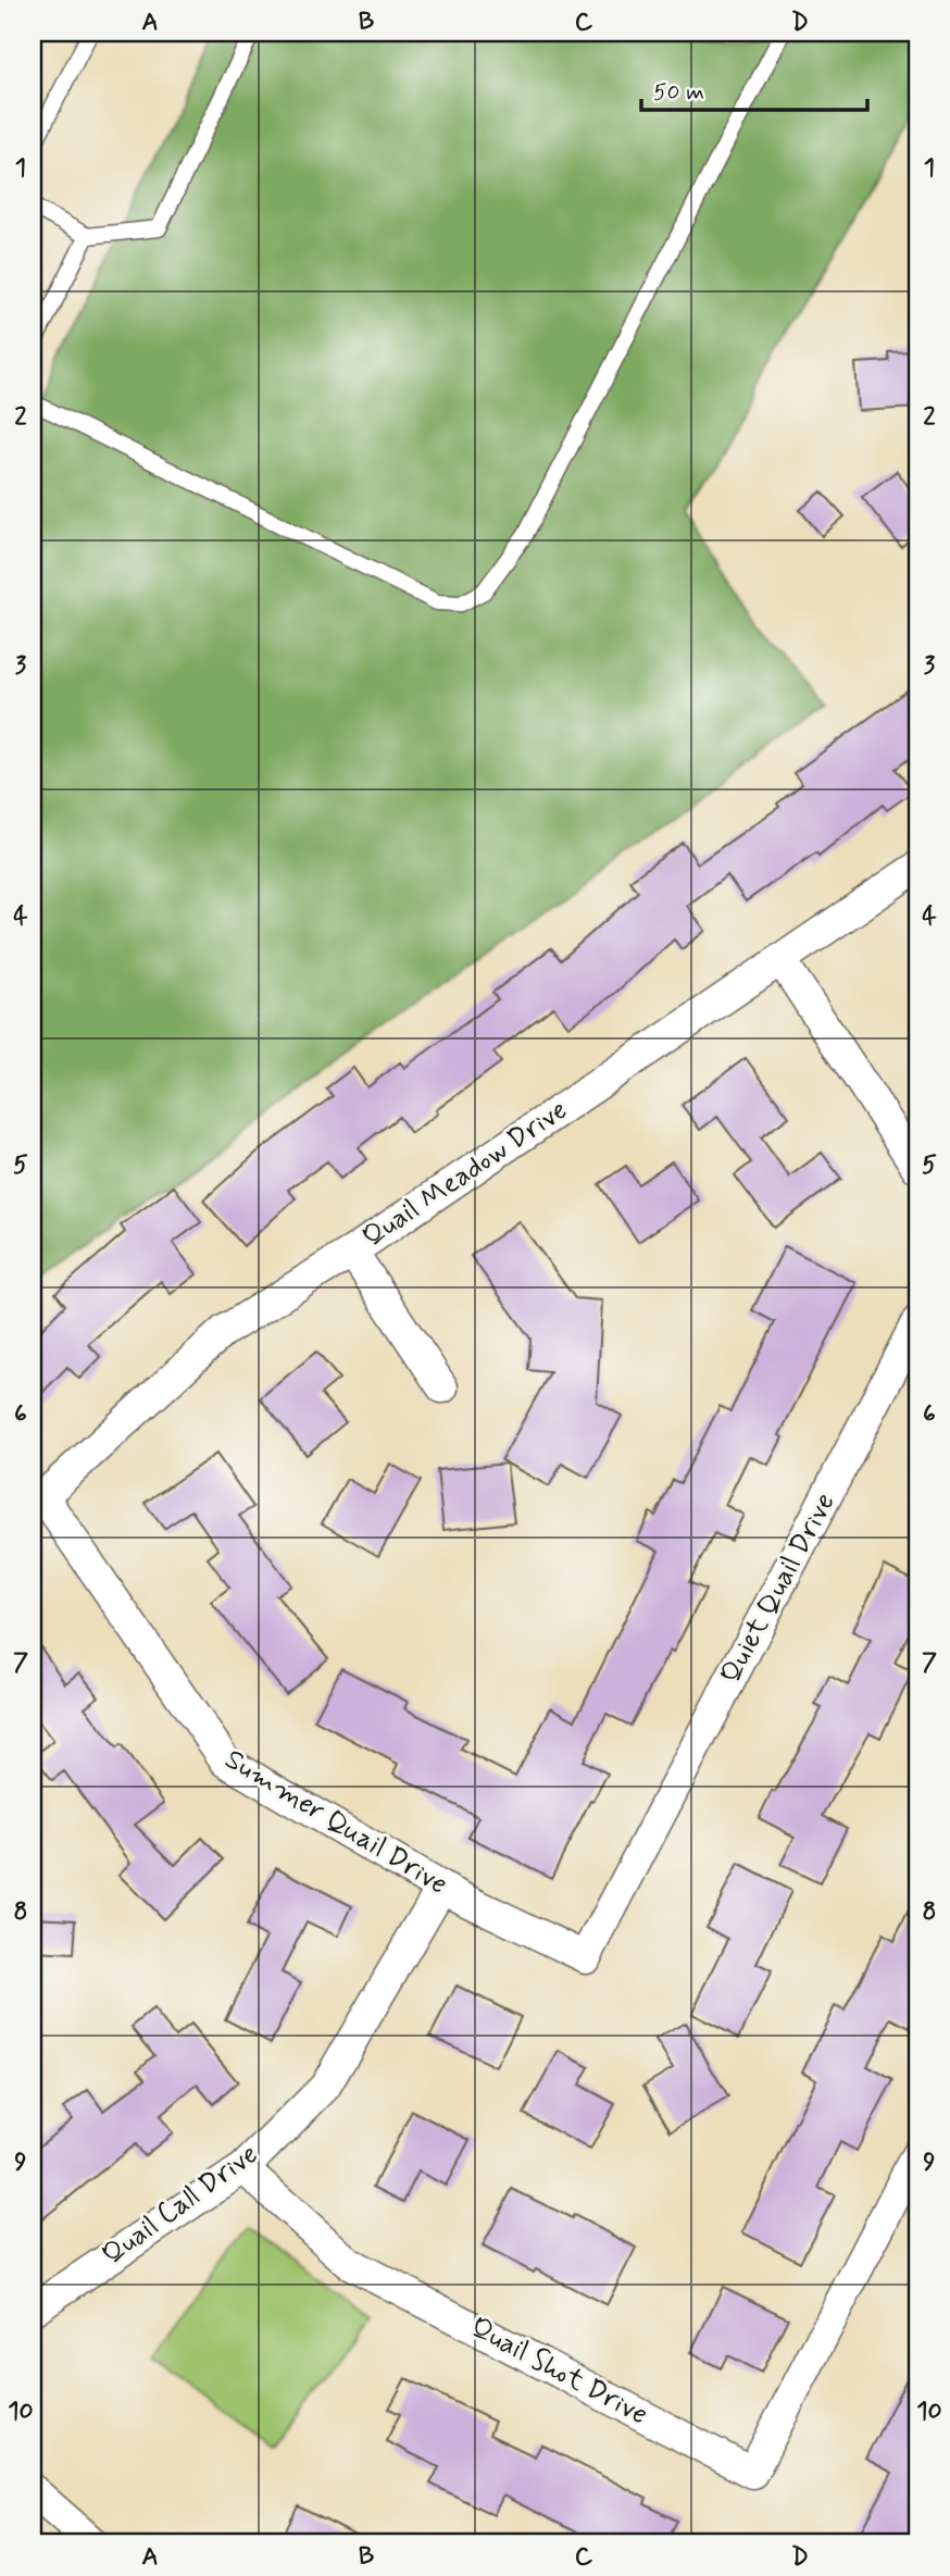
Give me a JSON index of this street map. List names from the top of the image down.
{
  "streets": {
    "street": [
      "Quail Meadow Drive",
      "Quiet Quail Drive",
      "Summer Quail Drive",
      "Quail Call Drive",
      "Quail Shot Drive"
    ]
  },
  "crossings": [
    ["Quail Meadow Drive", "Summer Quail Drive"],
    ["Quiet Quail Drive", "Summer Quail Drive"],
    ["Summer Quail Drive", "Quail Call Drive"],
    ["Quail Call Drive", "Quail Shot Drive"]
  ],
  "scale_bar": "50 m",
  "grid": {
    "columns": [
      "A",
      "B",
      "C",
      "D"
    ],
    "rows": [
      "1",
      "2",
      "3",
      "4",
      "5",
      "6",
      "7",
      "8",
      "9",
      "10"
    ]
  }
}
